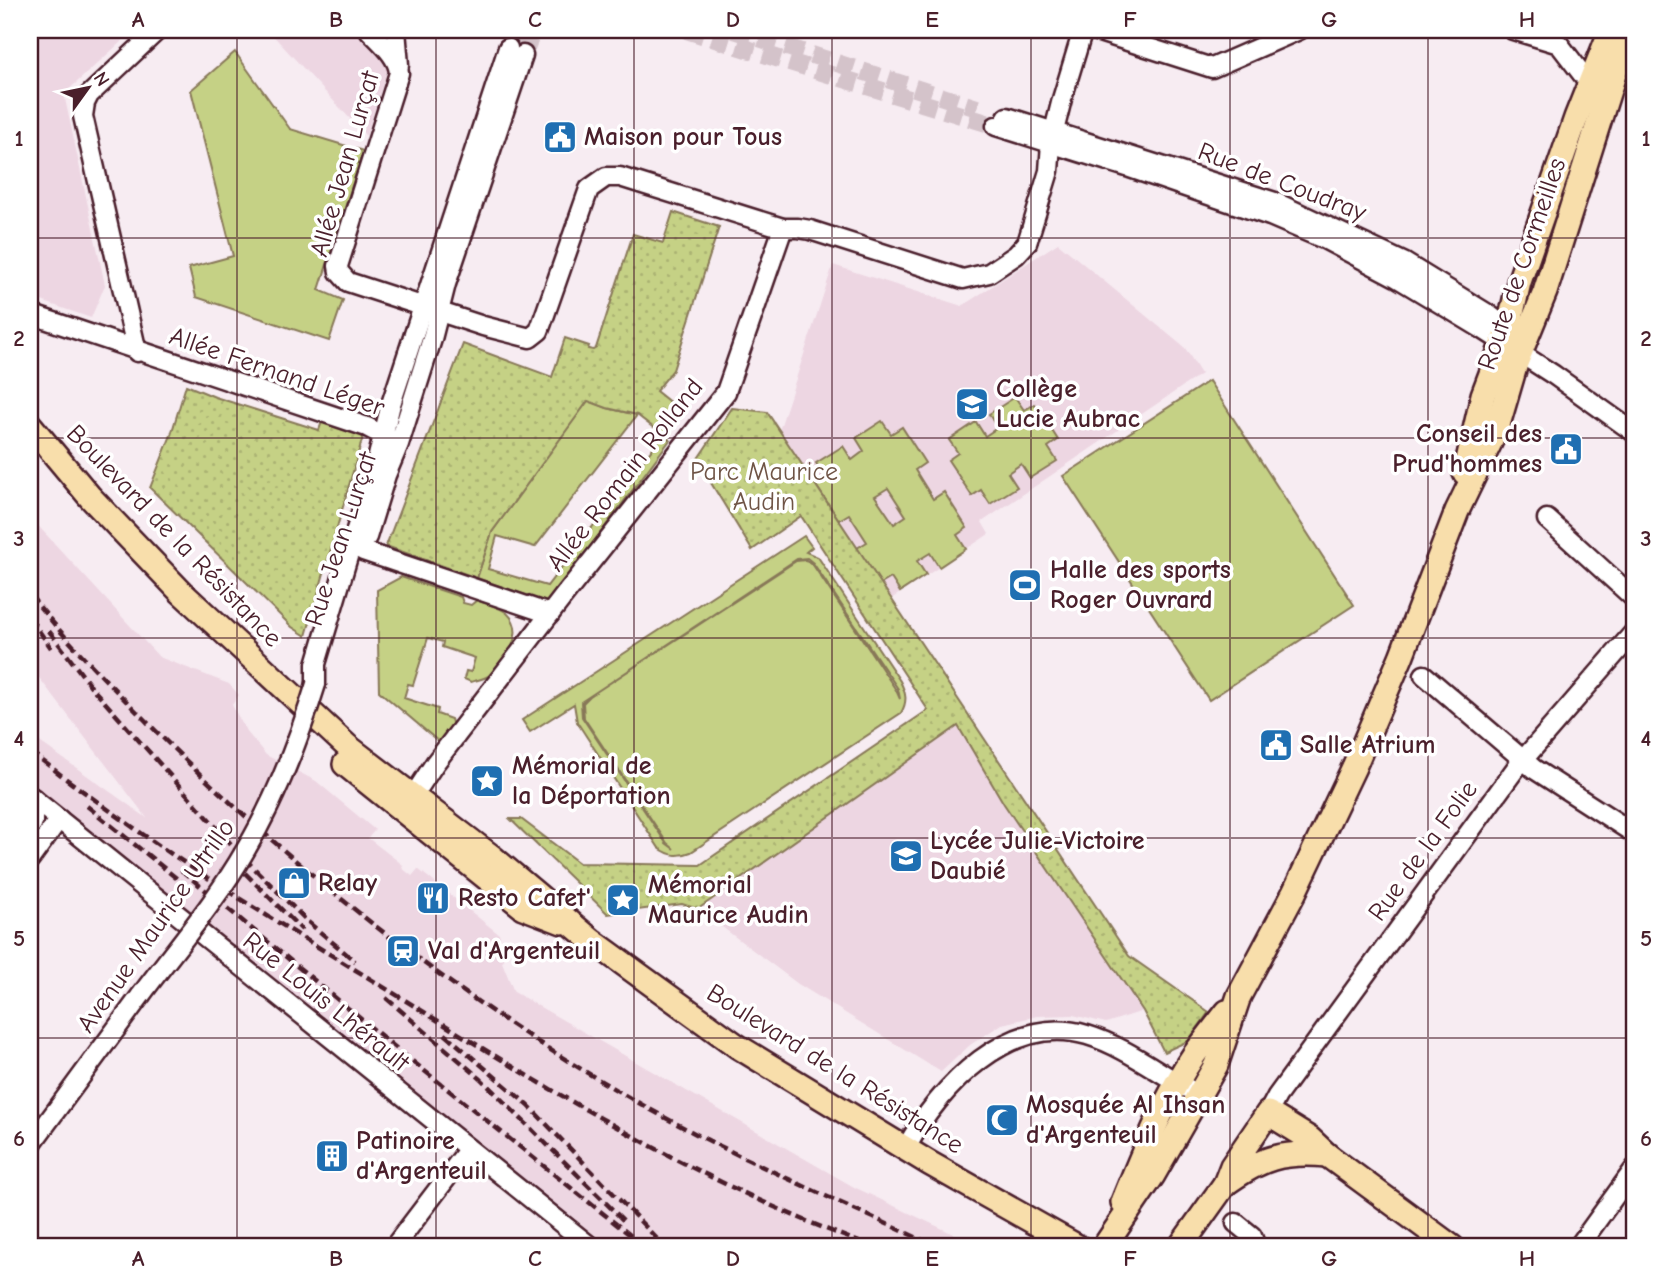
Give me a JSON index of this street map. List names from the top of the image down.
{
  "streets": {
    "main road": ["Route de Cormeilles", "Boulevard de la Résistance"],
    "street": [
      "Allée Jean Lurçat",
      "Rue de Coudray",
      "Allée Fernand Léger",
      "Allée Romain Rolland",
      "Rue Jean Lurçat",
      "Rue de la Folie",
      "Avenue Maurice Utrillo",
      "Rue Louis Lhérault"
    ]
  },
  "crossings": [
    ["Allée Jean Lurçat", "Allée Romain Rolland"],
    ["Allée Jean Lurçat", "Rue Jean Lurçat"],
    ["Rue de Coudray", "Route de Cormeilles"],
    ["Allée Fernand Léger", "Rue Jean Lurçat"],
    ["Allée Romain Rolland", "Boulevard de la Résistance"],
    ["Rue Jean Lurçat", "Avenue Maurice Utrillo"]
  ],
  "parks": ["Parc Maurice Audin"],
  "places": {
    "public building": ["Maison pour Tous", "Conseil des Prud'hommes", "Salle Atrium"],
    "school or university": ["Collège Lucie Aubrac", "Lycée Julie-Victoire Daubié"],
    "sports": ["Halle des sports Roger Ouvrard"],
    "place": ["Mémorial de la Déportation", "Mémorial Maurice Audin"],
    "shop": ["Relay"],
    "restaurant": ["Resto Cafet'"],
    "station": ["Val d'Argenteuil"],
    "mosque": ["Mosquée Al Ihsan d'Argenteuil"],
    "building": ["Patinoire d'Argenteuil"]
  },
  "north": "top right",
  "grid": {
    "columns": [
      "A",
      "B",
      "C",
      "D",
      "E",
      "F",
      "G",
      "H"
    ],
    "rows": [
      "1",
      "2",
      "3",
      "4",
      "5",
      "6"
    ]
  }
}
